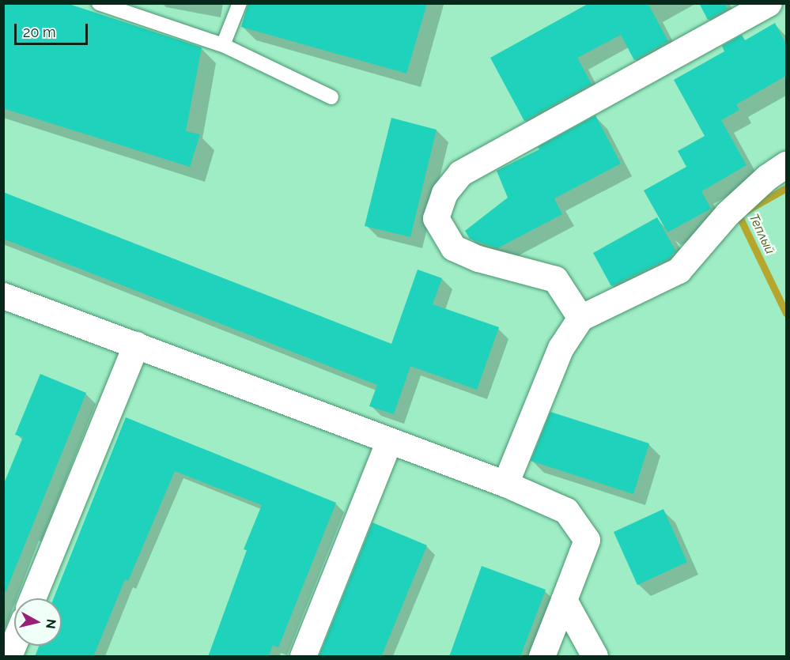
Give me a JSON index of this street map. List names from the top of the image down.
{
  "water": ["Теплый"],
  "scale_bar": "20 m",
  "north": "right"
}
